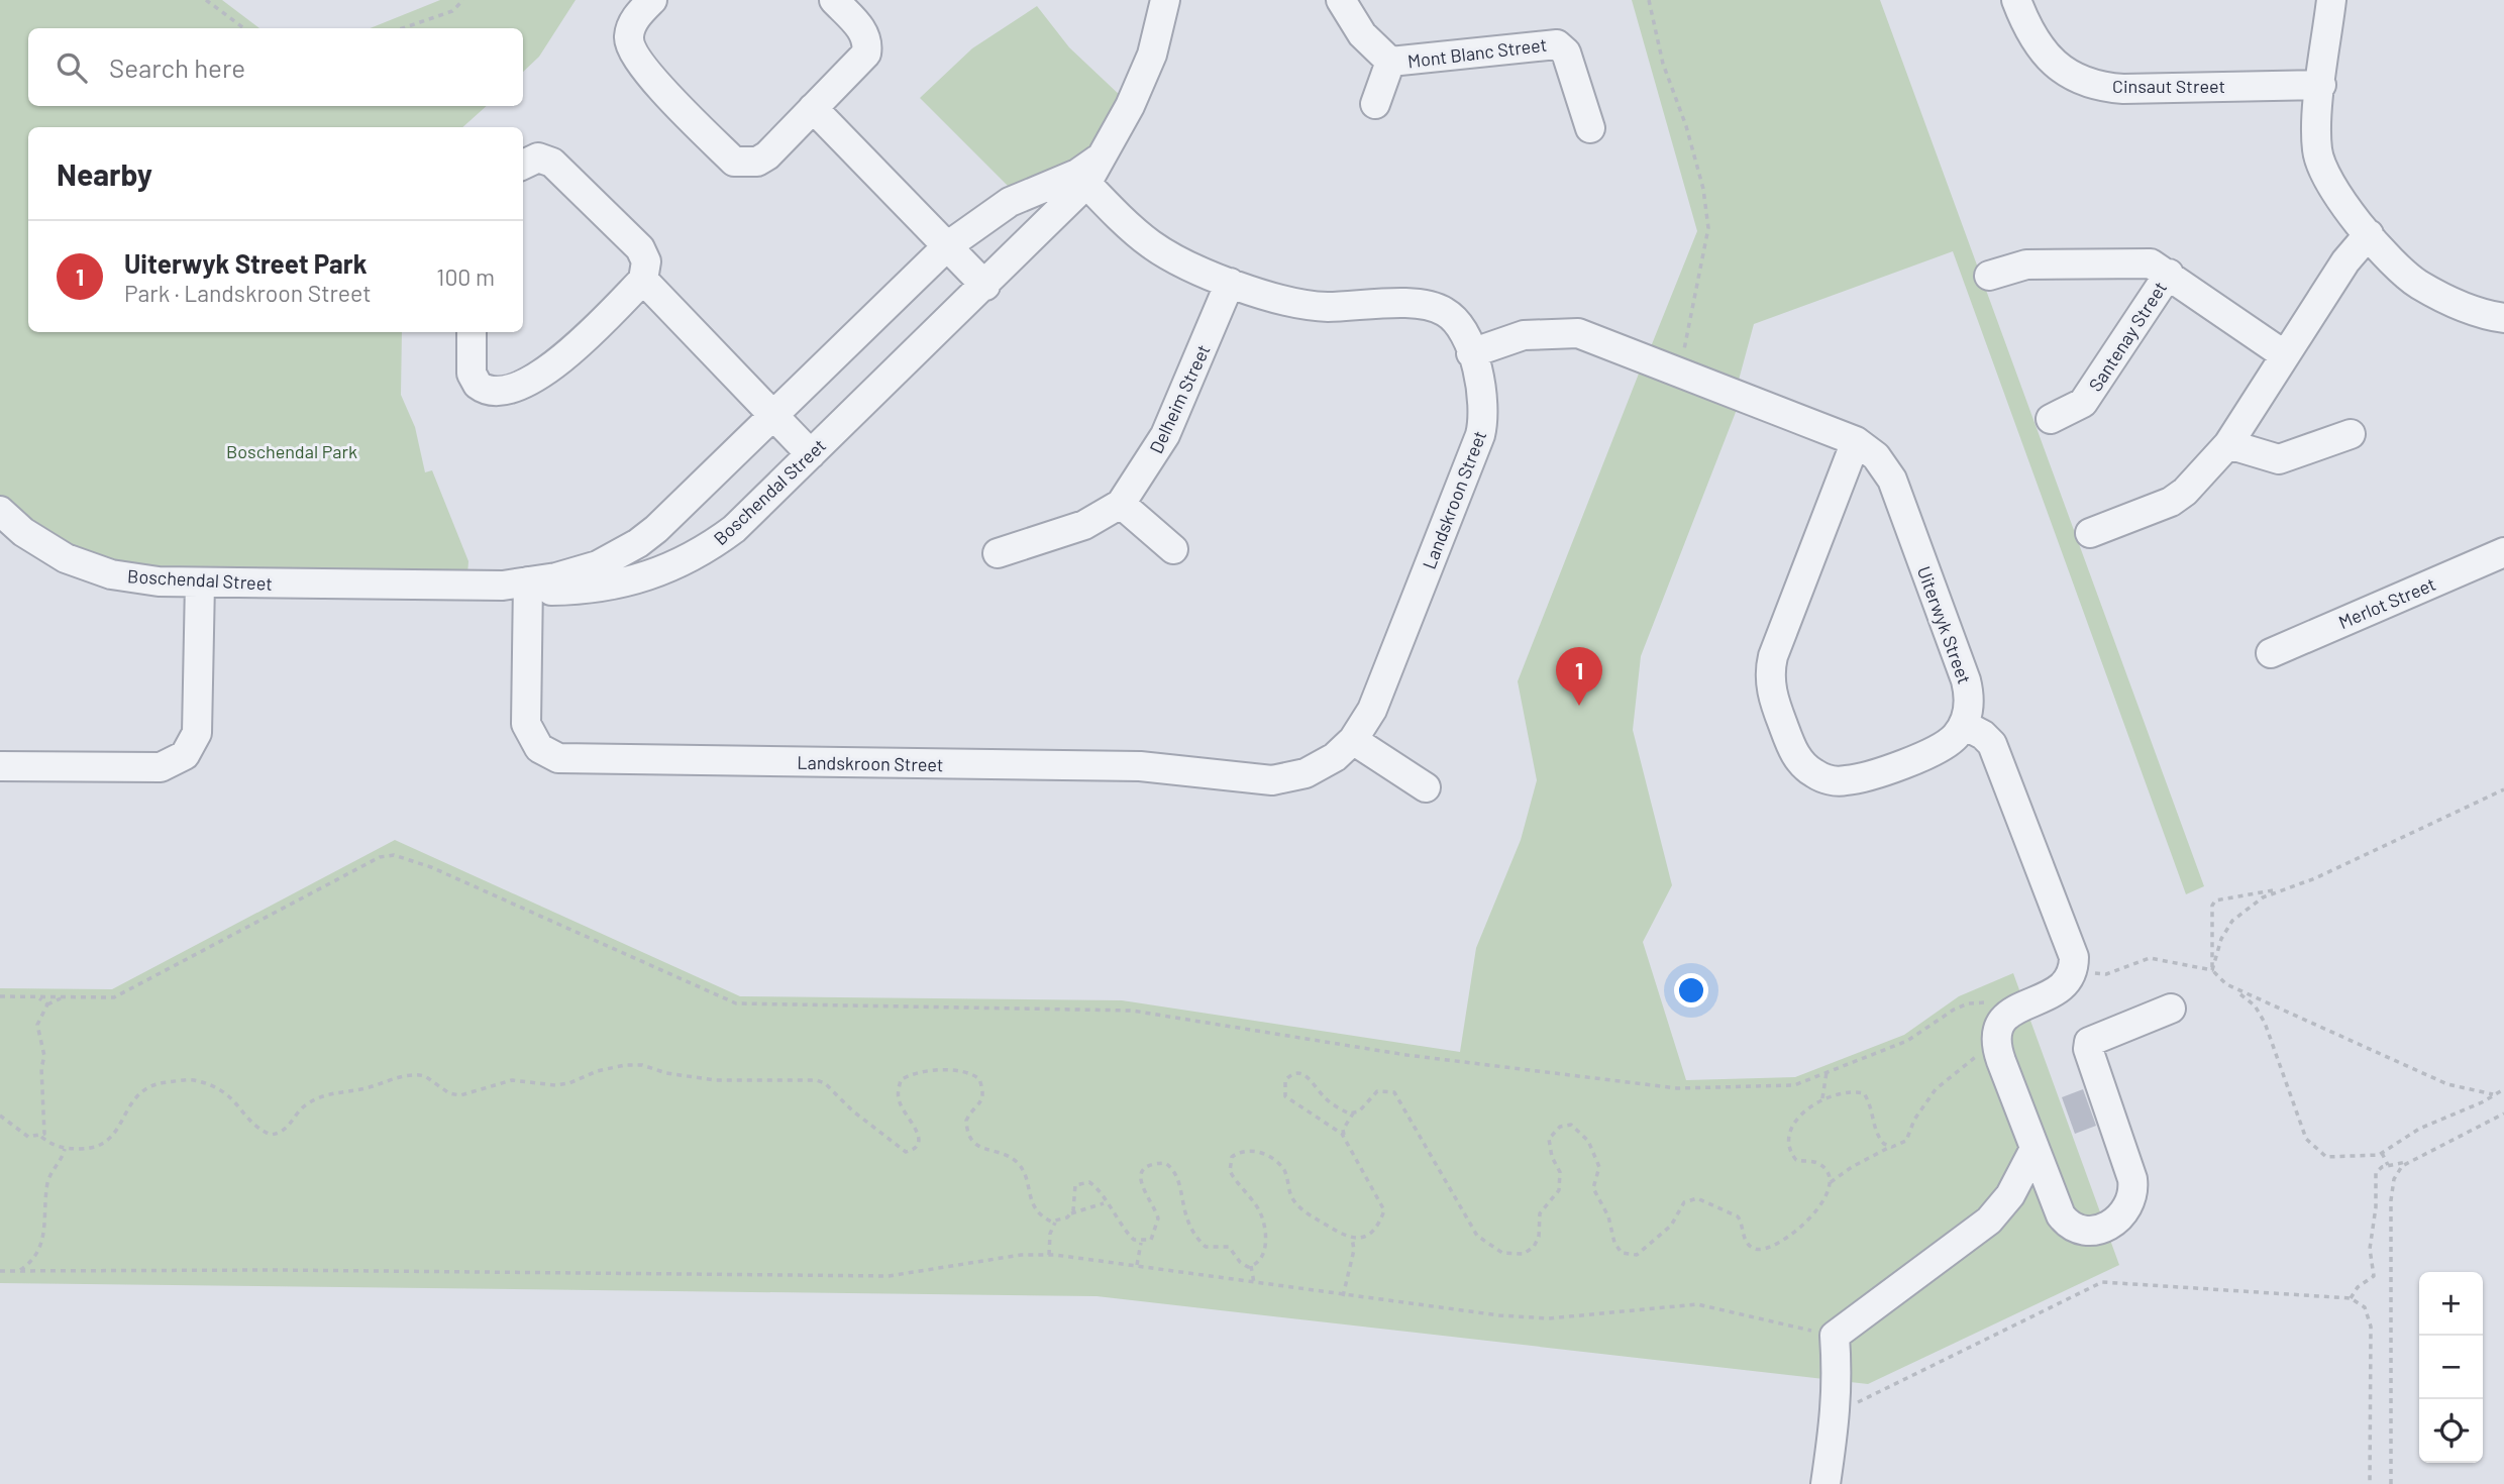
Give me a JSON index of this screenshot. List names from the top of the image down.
{
  "streets": {
    "street": [
      "Mont Blanc Street",
      "Cinsaut Street",
      "Santenay Street",
      "Delheim Street",
      "Boschendal Street",
      "Landskroon Street",
      "Merlot Street",
      "Uiterwyk Street"
    ]
  },
  "crossings": [
    ["Delheim Street", "Landskroon Street"],
    ["Boschendal Street", "Landskroon Street"],
    ["Landskroon Street", "Uiterwyk Street"]
  ],
  "parks": ["Boschendal Park"],
  "page": {
    "search": "Search here",
    "heading": "Nearby",
    "list": [
      {
        "mark": "1",
        "name": "Uiterwyk Street Park",
        "note": "Park · Landskroon Street",
        "value": "100 m"
      }
    ],
    "pins": "1",
    "map_buttons": ["+", "−"]
  }
}
